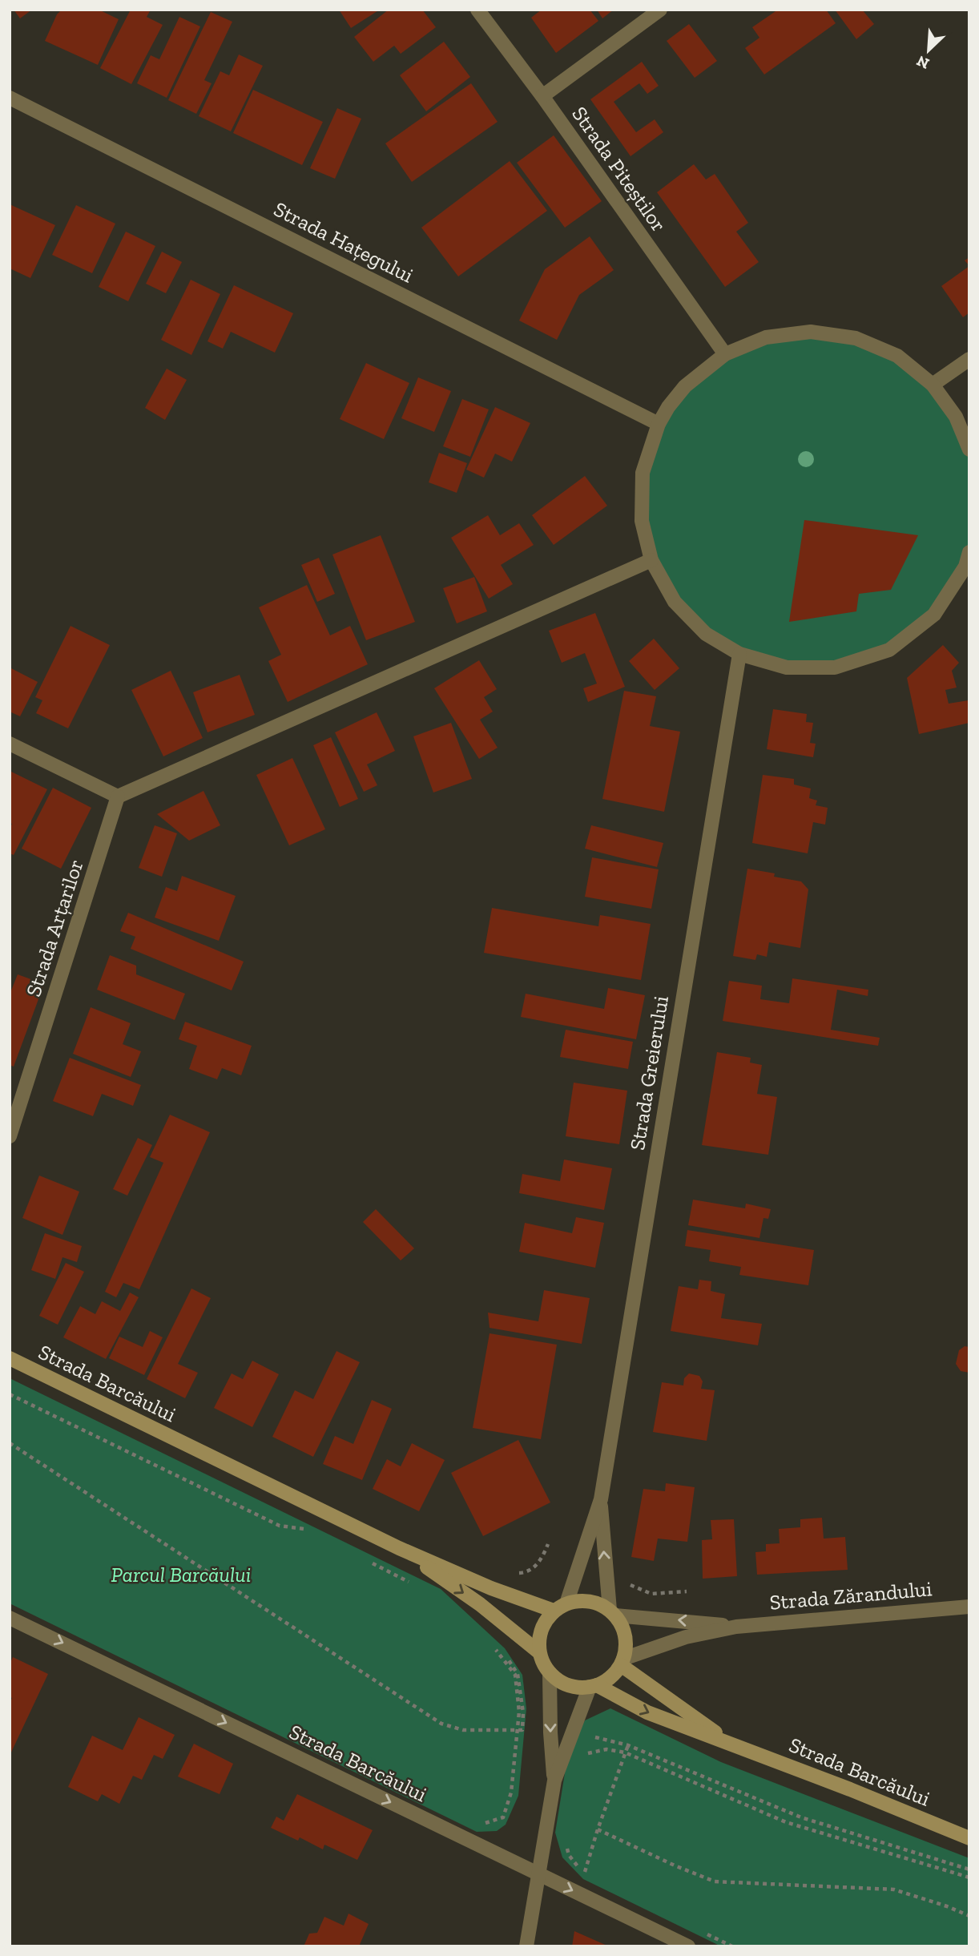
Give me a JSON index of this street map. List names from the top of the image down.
{
  "streets": {
    "street": [
      "Strada Piteștilor",
      "Strada Hațegului",
      "Strada Arțarilor",
      "Strada Greierului",
      "Strada Barcăului",
      "Strada Zărandului"
    ]
  },
  "crossings": [
    ["Strada Greierului", "Strada Barcăului"],
    ["Strada Greierului", "Strada Zărandului"],
    ["Strada Barcăului", "Strada Zărandului"]
  ],
  "one_way": ["Strada Barcăului"],
  "parks": ["Parcul Barcăului"],
  "north": "bottom left"
}
